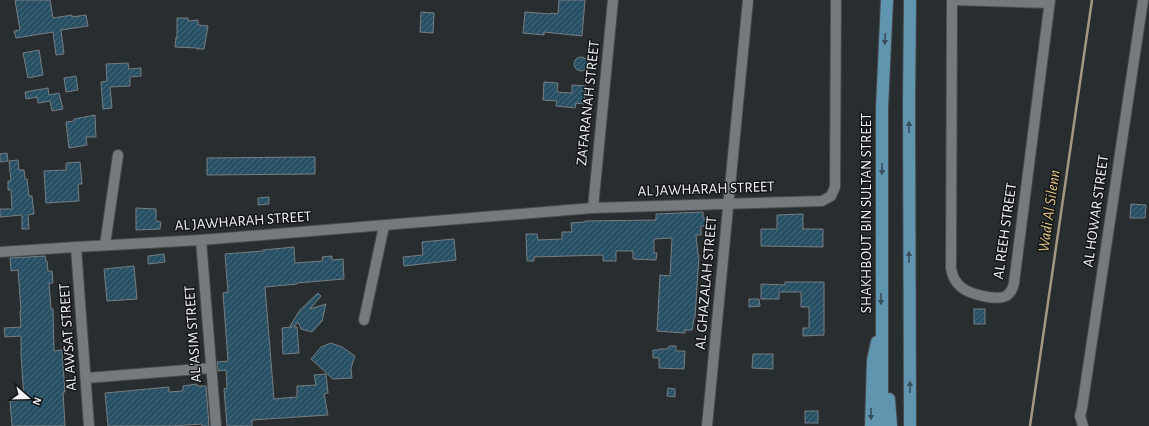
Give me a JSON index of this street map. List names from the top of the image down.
{
  "streets": {
    "main road": ["SHAKHBOUT BIN SULTAN STREET"],
    "street": [
      "ZA'FARANAH STREET",
      "AL JAWHARAH STREET",
      "AL HOWAR STREET",
      "AL REEH STREET",
      "AL GHAZALAH STREET",
      "AL 'ASIM STREET",
      "AL AWSAT STREET"
    ]
  },
  "crossings": [
    ["ZA'FARANAH STREET", "AL JAWHARAH STREET"],
    ["AL JAWHARAH STREET", "AL GHAZALAH STREET"],
    ["AL JAWHARAH STREET", "AL 'ASIM STREET"],
    ["AL JAWHARAH STREET", "AL AWSAT STREET"]
  ],
  "water": ["Wadi Al Silenn"],
  "north": "right"
}
